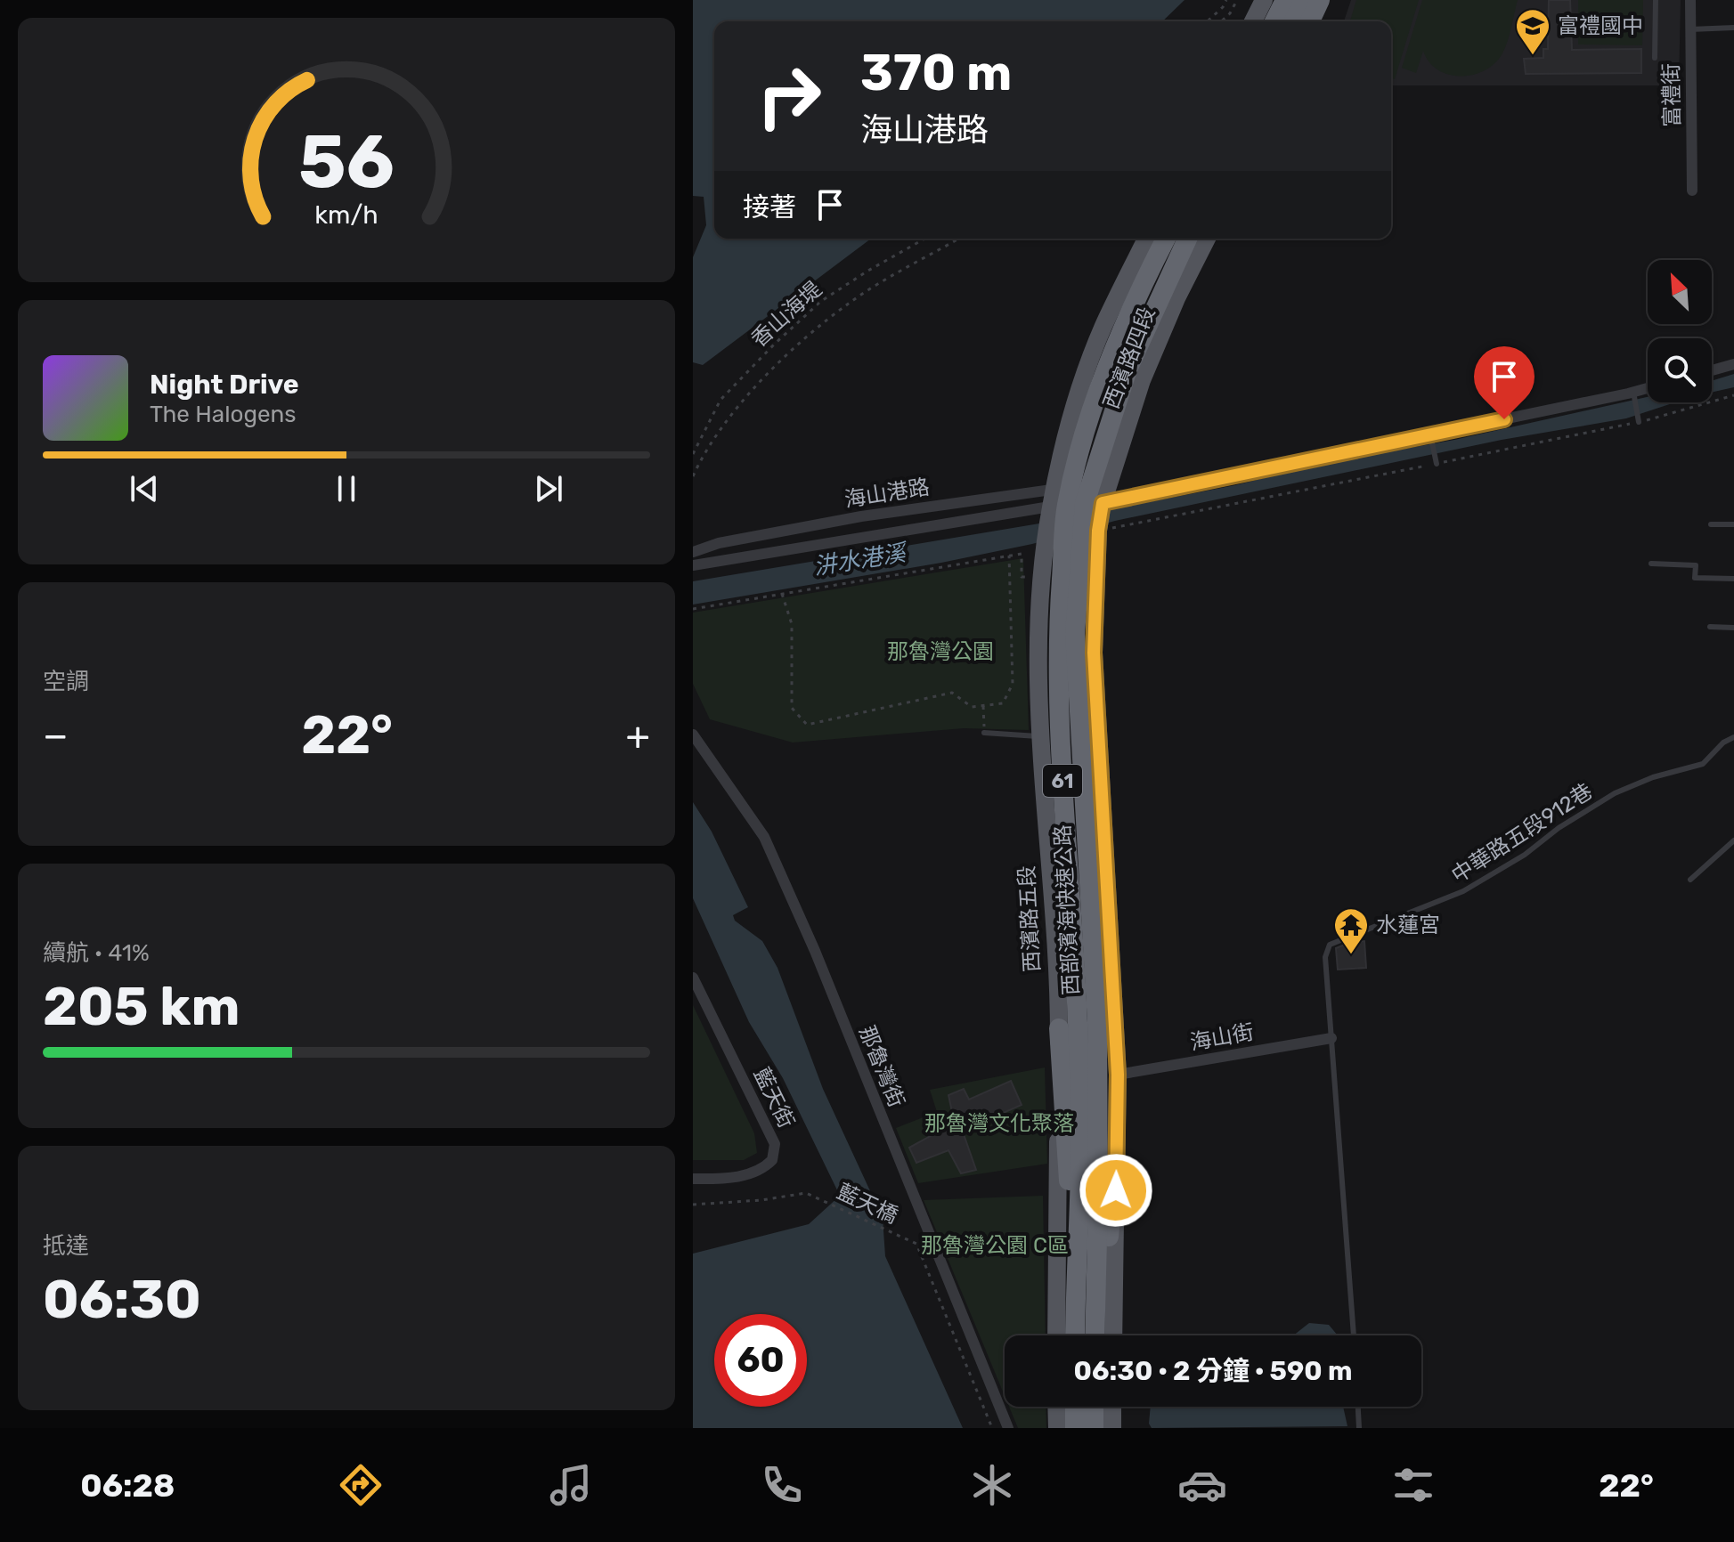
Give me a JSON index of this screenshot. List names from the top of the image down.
{
  "streets": {
    "highway": ["61", "西部濱海快速公路"],
    "main road": ["西濱路四段", "西濱路五段"],
    "street": [
      "富禮街",
      "海山港路",
      "海山街",
      "那魯灣街",
      "藍天街"
    ],
    "lane": ["中華路五段912巷"],
    "path": ["香山海堤", "藍天橋"]
  },
  "crossings": [
    ["西濱路四段", "海山港路"],
    ["西濱路四段", "61"],
    ["西濱路四段", "西部濱海快速公路"],
    ["西濱路四段", "西濱路五段"],
    ["海山港路", "61"],
    ["海山港路", "西部濱海快速公路"],
    ["海山港路", "西濱路五段"],
    ["61", "西部濱海快速公路"],
    ["61", "西濱路五段"],
    ["61", "海山街"],
    ["中華路五段912巷", "海山街"],
    ["西部濱海快速公路", "西濱路五段"]
  ],
  "water": ["汫水港溪"],
  "parks": ["那魯灣公園", "那魯灣文化聚落", "那魯灣公園 C區"],
  "places": {
    "school or university": ["富禮國中"],
    "temple": ["水蓮宮"]
  },
  "north": "top left",
  "page": {
    "turn": ["370 m", "海山港路"],
    "then": "接著",
    "song": ["Night Drive", "The Halogens"],
    "tile": [
      "空調",
      ["續航 · 41%", "205 km"],
      ["抵達", "06:30"]
    ],
    "heat": ["−", "22°", "+"],
    "limit": "60",
    "trip": "06:30 · 2 分鐘 · 590 m",
    "tabs": ["06:28", "22°"],
    "gauge": ["56", "km/h"]
  }
}
